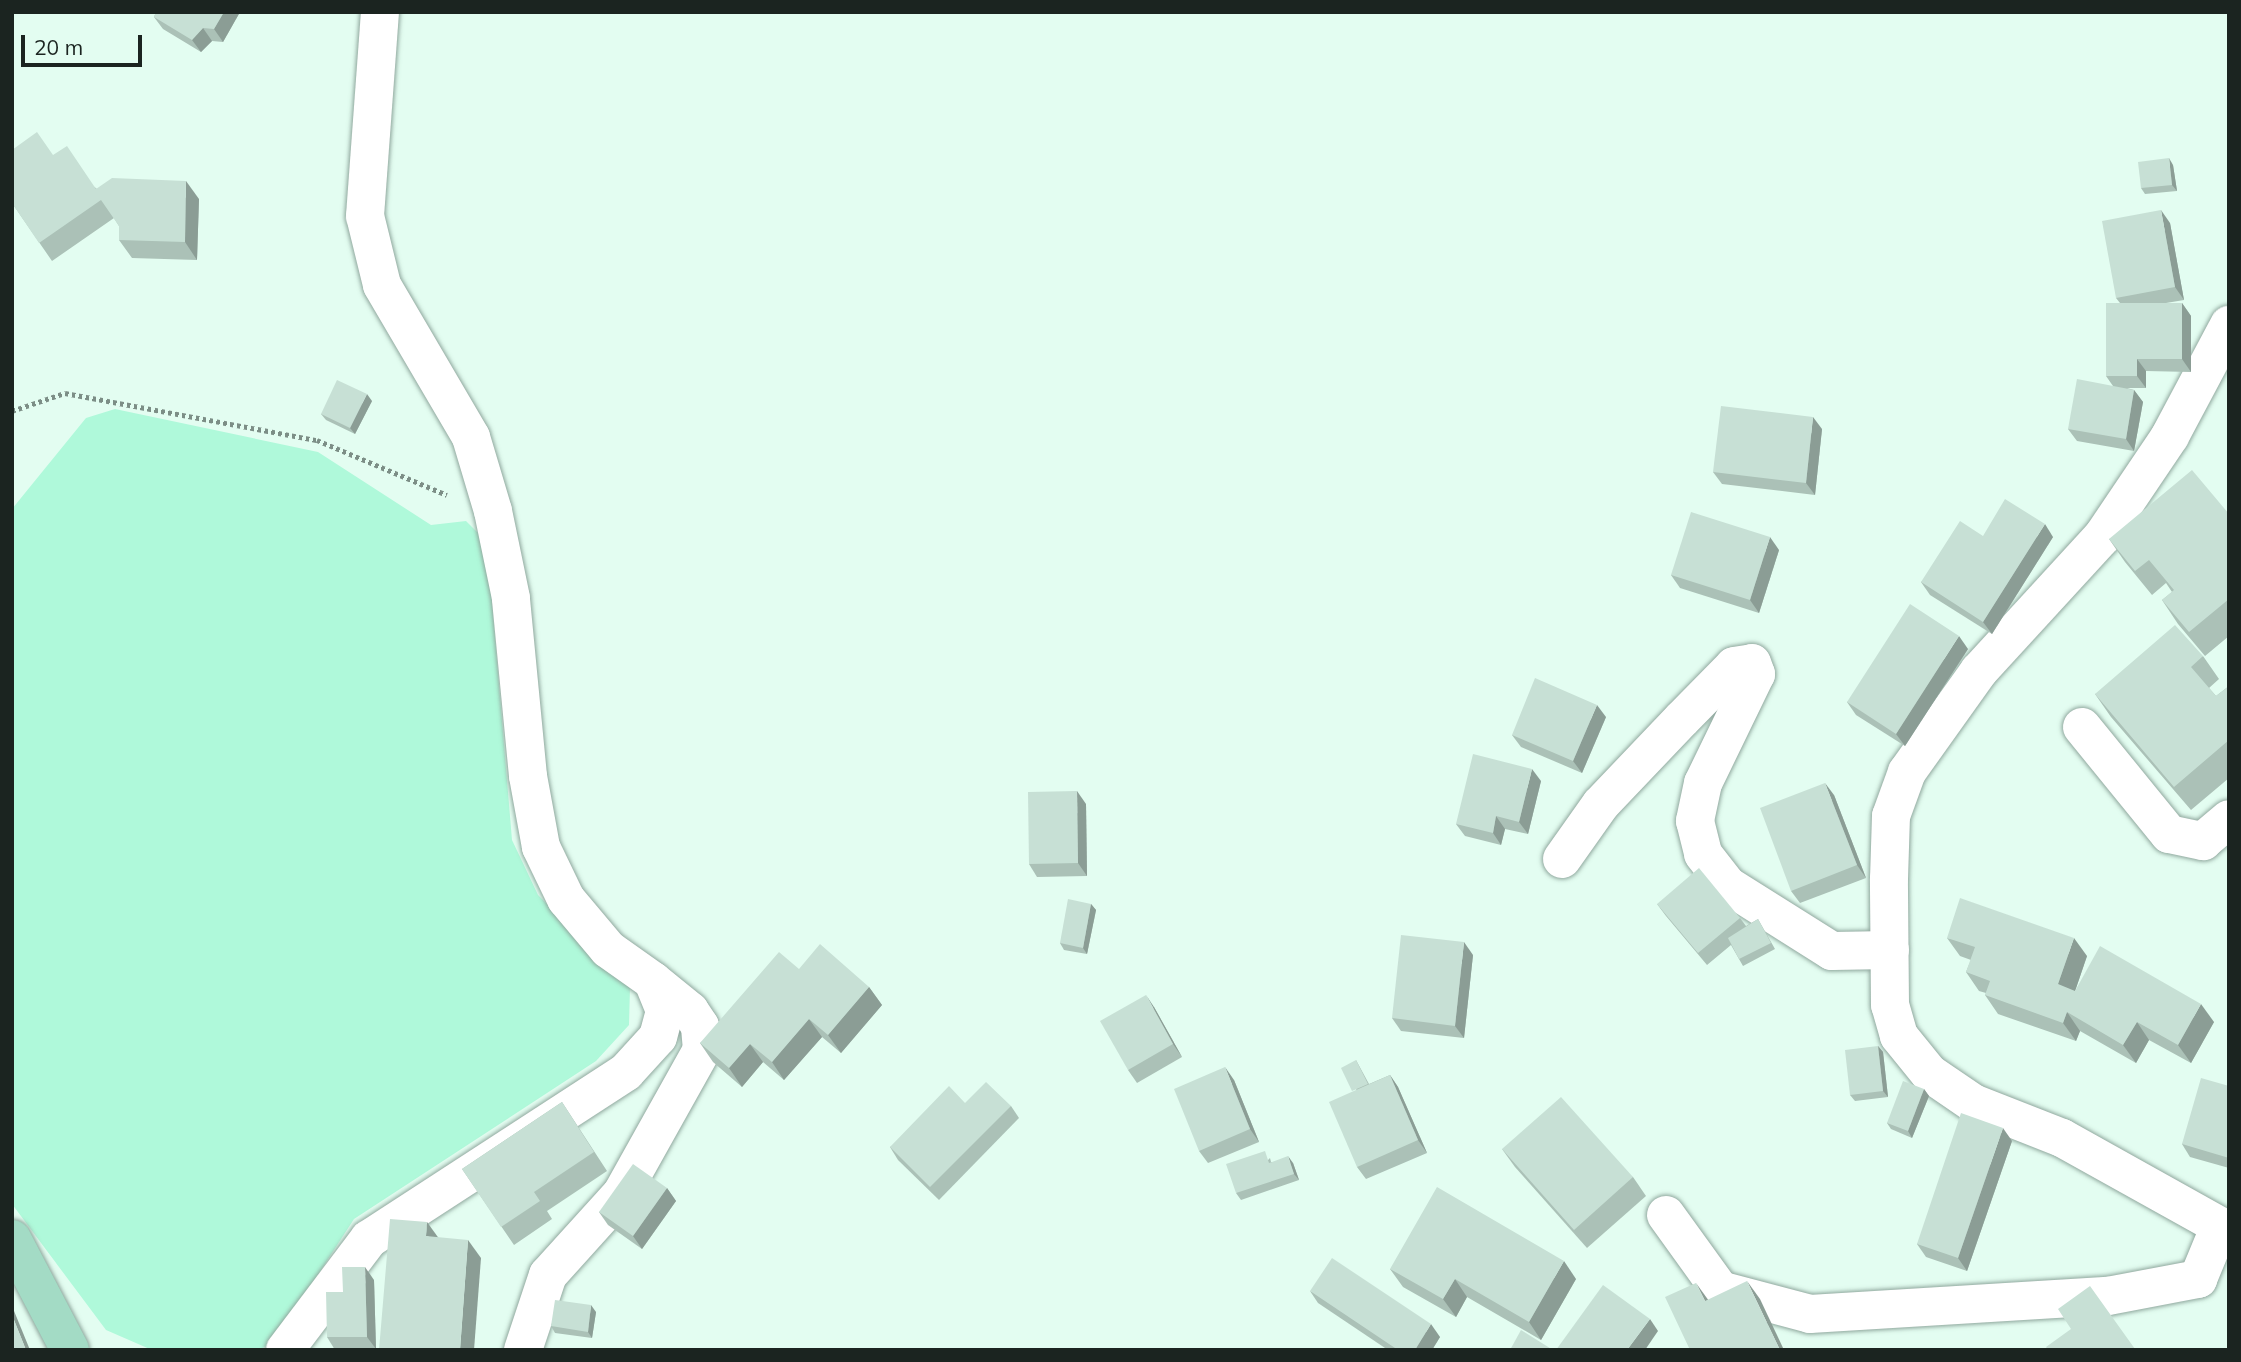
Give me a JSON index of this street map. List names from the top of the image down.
{
  "scale_bar": "20 m"
}
